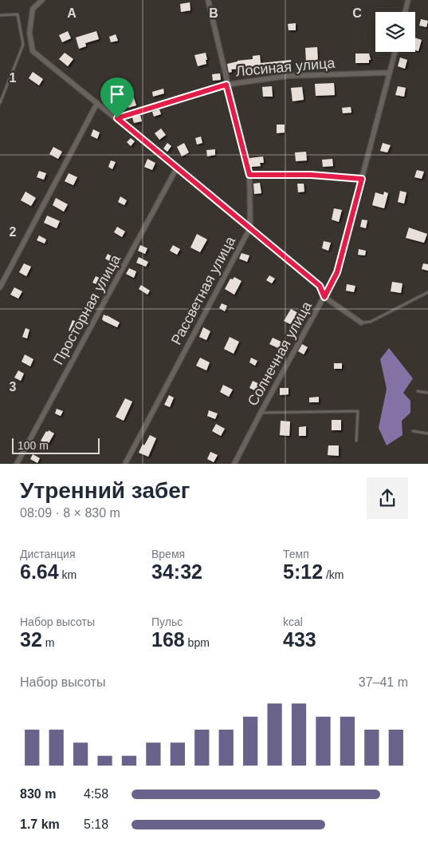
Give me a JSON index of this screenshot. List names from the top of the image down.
{
  "streets": {
    "street": [
      "Лосиная улица",
      "Рассветная улица",
      "Просторная улица",
      "Солнечная улица"
    ]
  },
  "crossings": [
    ["Лосиная улица", "Рассветная улица"],
    ["Лосиная улица", "Солнечная улица"]
  ],
  "scale_bar": "100 m",
  "page": {
    "scale": "100 m",
    "heading": ["Утренний забег", "08:09 · 8 × 830 m"],
    "stats": [
      ["Дистанция", "6.64 km"],
      ["Время", "34:32"],
      ["Темп", "5:12 /km"],
      ["Набор высоты", "32 m"],
      ["Пульс", "168 bpm"],
      ["kcal", "433"]
    ],
    "chart": ["Набор высоты", "37–41 m"],
    "list": [
      {
        "name": "830 m",
        "note": "4:58"
      },
      {
        "name": "1.7 km",
        "note": "5:18"
      }
    ]
  },
  "grid": {
    "columns": ["A", "B", "C"],
    "rows": ["1", "2", "3"]
  }
}
